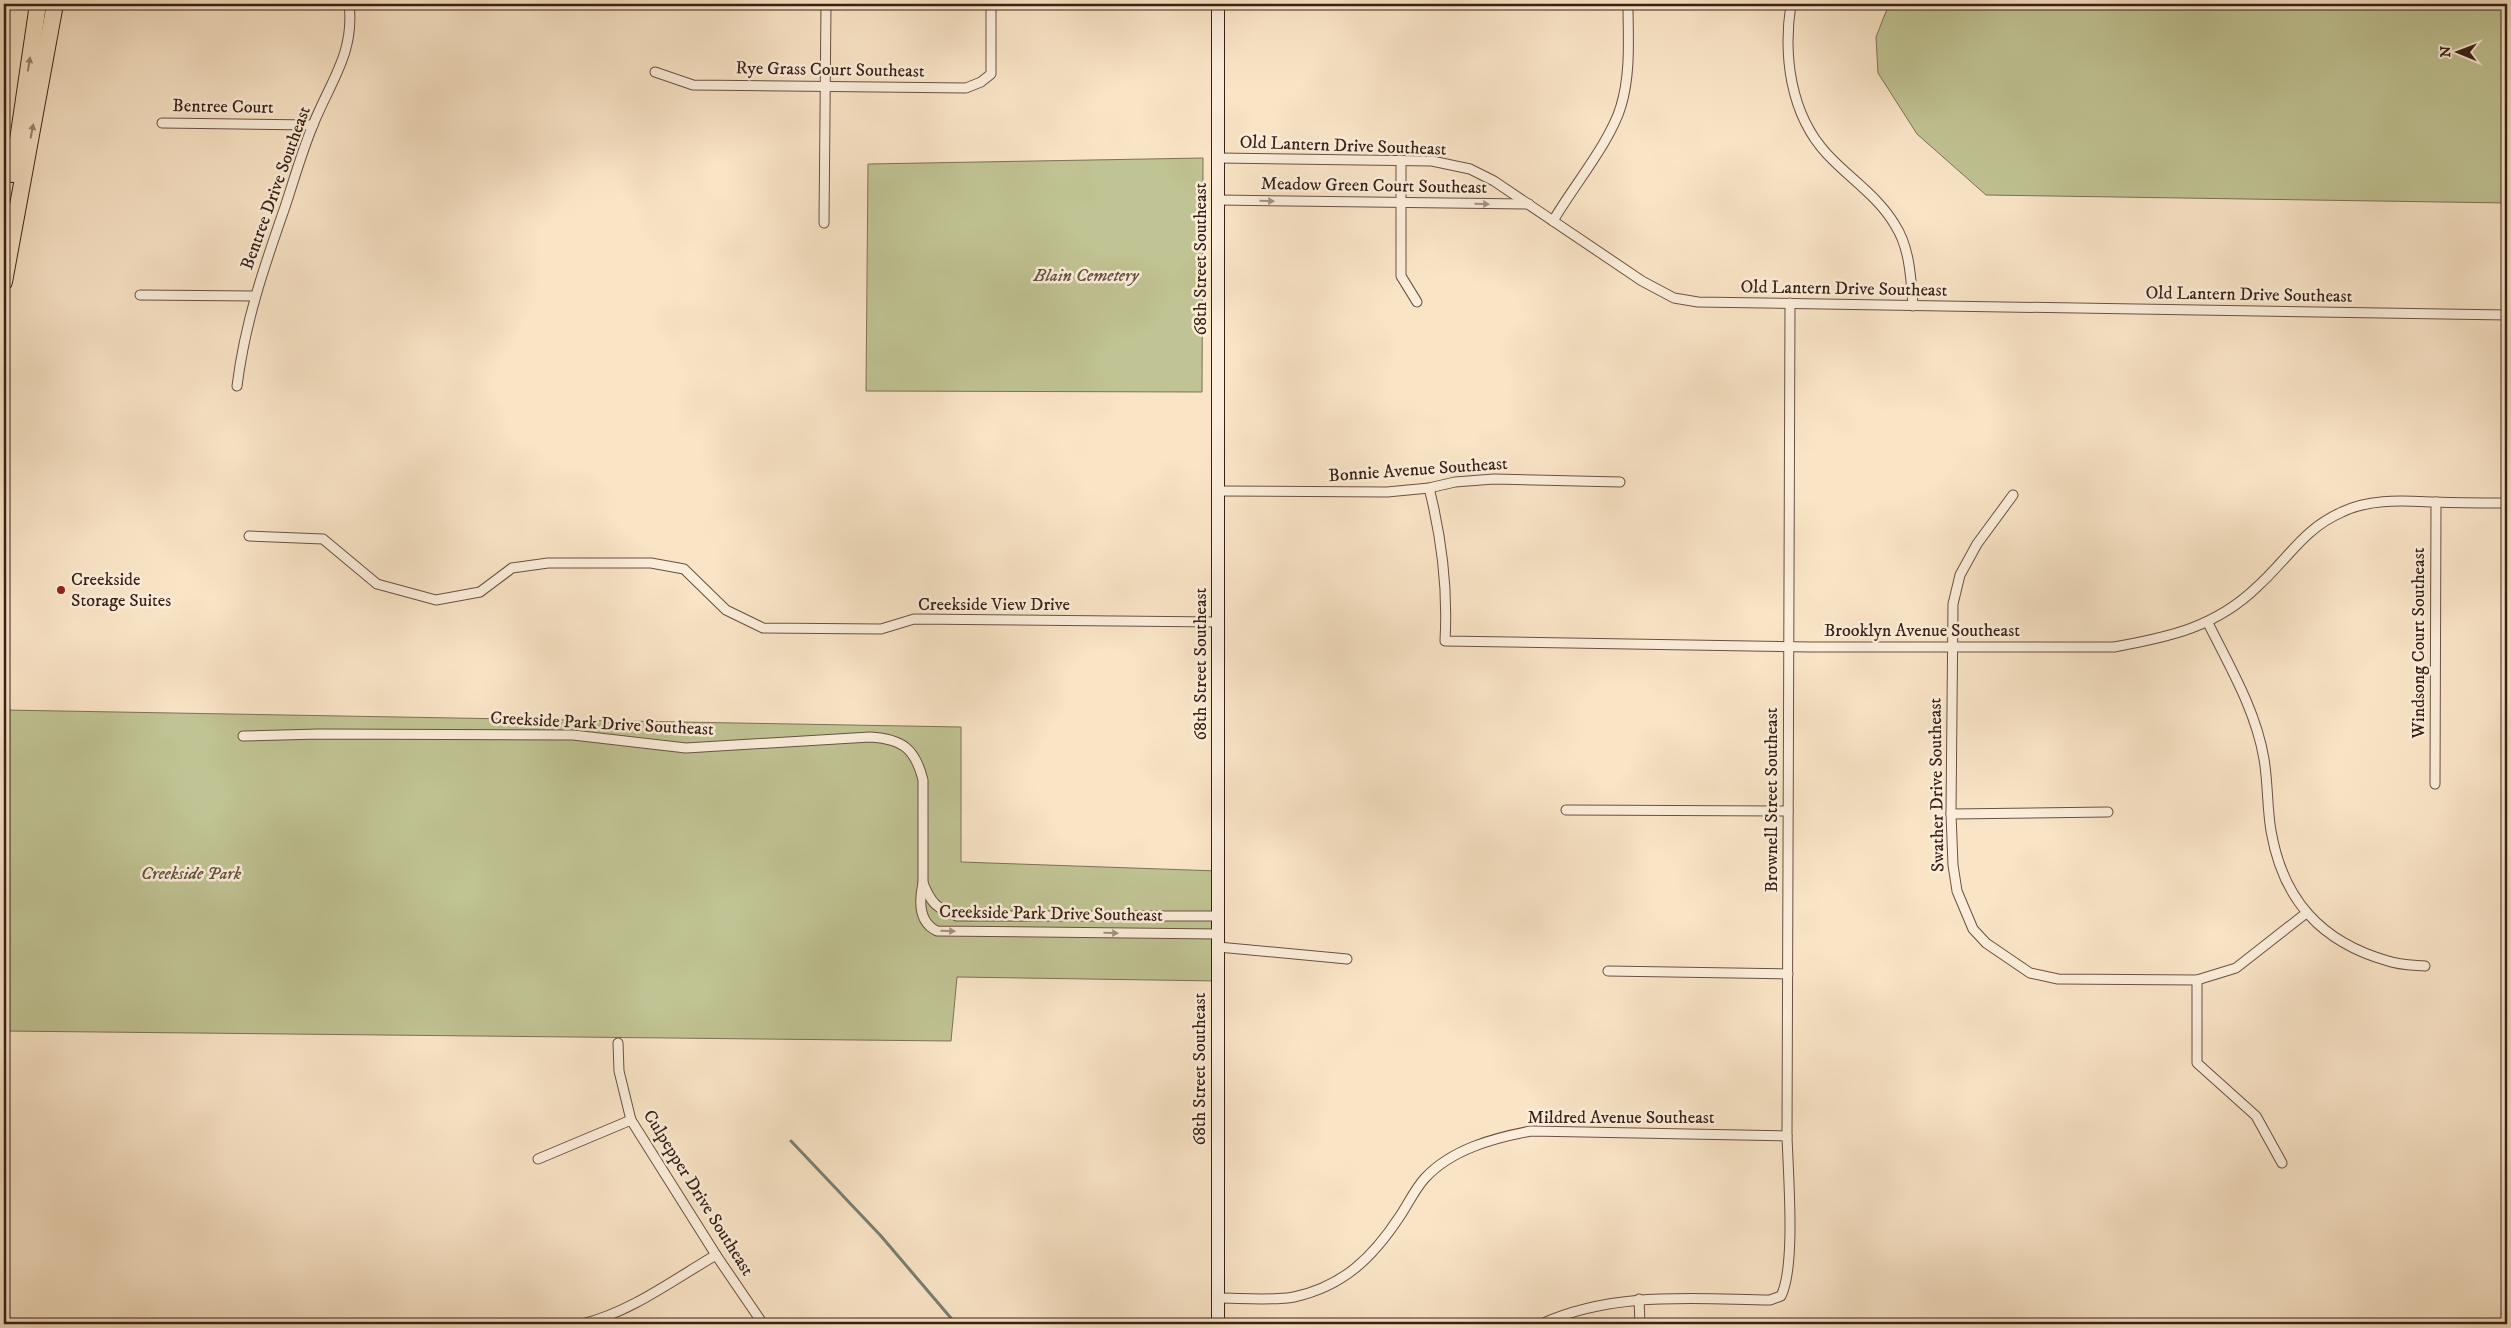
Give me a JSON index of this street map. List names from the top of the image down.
{
  "streets": {
    "main road": ["68th Street Southeast"],
    "street": [
      "Rye Grass Court Southeast",
      "Bentree Court",
      "Old Lantern Drive Southeast",
      "Meadow Green Court Southeast",
      "Bentree Drive Southeast",
      "Bonnie Avenue Southeast",
      "Creekside View Drive",
      "Brooklyn Avenue Southeast",
      "Windsong Court Southeast",
      "Creekside Park Drive Southeast",
      "Swather Drive Southeast",
      "Brownell Street Southeast",
      "Mildred Avenue Southeast",
      "Culpepper Drive Southeast"
    ]
  },
  "crossings": [
    ["Bentree Court", "Bentree Drive Southeast"],
    ["Old Lantern Drive Southeast", "Meadow Green Court Southeast"],
    ["Old Lantern Drive Southeast", "68th Street Southeast"],
    ["Old Lantern Drive Southeast", "Brownell Street Southeast"],
    ["Meadow Green Court Southeast", "68th Street Southeast"],
    ["68th Street Southeast", "Bonnie Avenue Southeast"],
    ["68th Street Southeast", "Creekside View Drive"],
    ["68th Street Southeast", "Creekside Park Drive Southeast"],
    ["68th Street Southeast", "Mildred Avenue Southeast"],
    ["Bonnie Avenue Southeast", "Brooklyn Avenue Southeast"],
    ["Brooklyn Avenue Southeast", "Windsong Court Southeast"],
    ["Brooklyn Avenue Southeast", "Swather Drive Southeast"],
    ["Brooklyn Avenue Southeast", "Brownell Street Southeast"],
    ["Brownell Street Southeast", "Mildred Avenue Southeast"]
  ],
  "one_way": ["Meadow Green Court Southeast"],
  "parks": ["Blain Cemetery", "Creekside Park"],
  "places": ["Creekside Storage Suites"],
  "north": "left"
}
